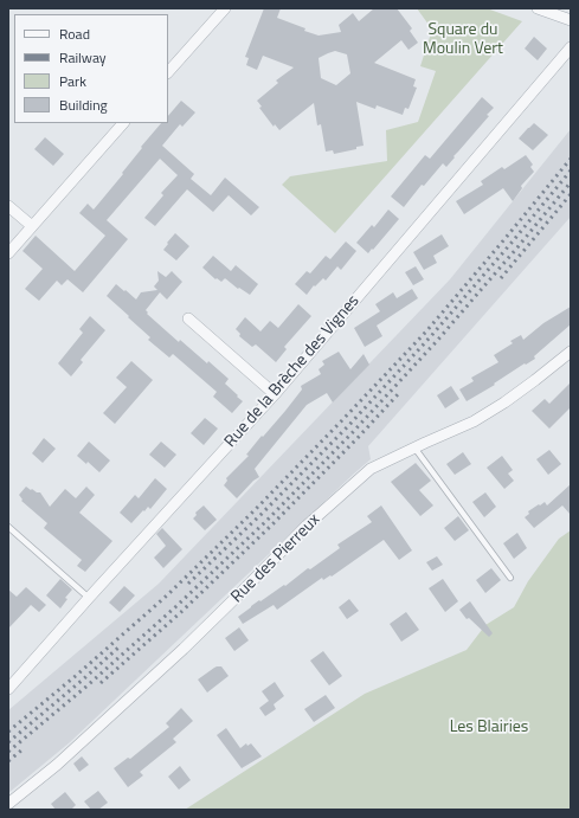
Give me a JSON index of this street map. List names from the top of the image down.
{
  "streets": {
    "street": ["Rue de la Brèche des Vignes", "Rue des Pierreux"]
  },
  "parks": ["Square du Moulin Vert", "Les Blairies"],
  "legend": [
    "Road",
    "Railway",
    "Park",
    "Building"
  ]
}
